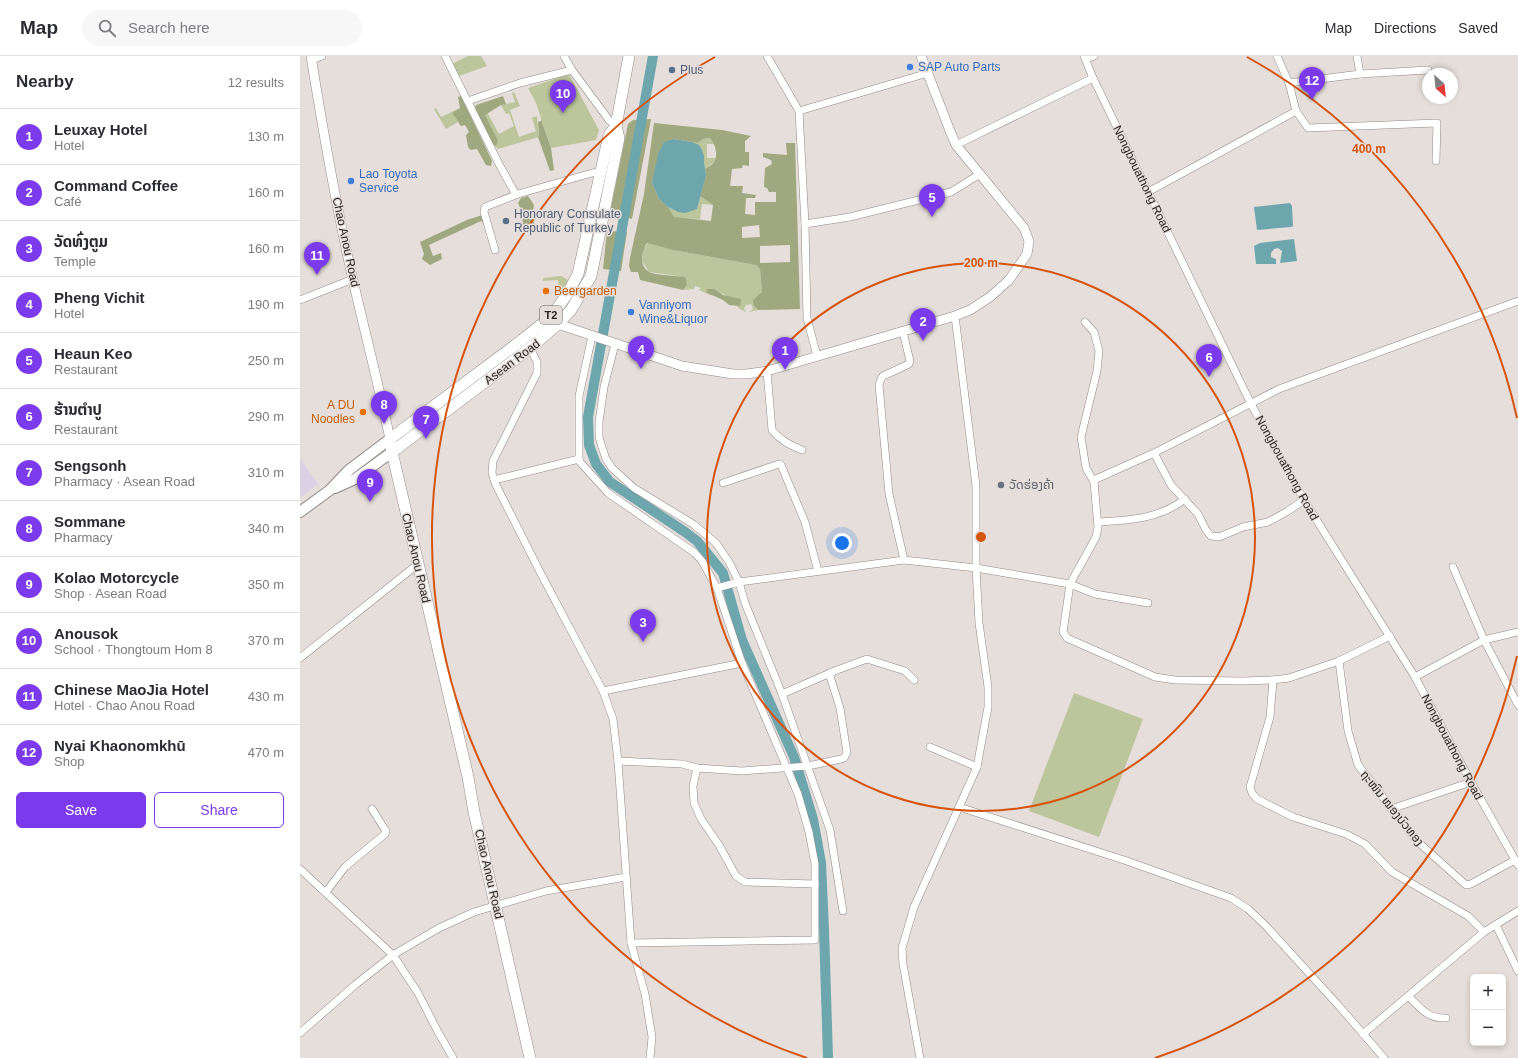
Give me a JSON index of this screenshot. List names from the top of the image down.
{
  "streets": {
    "main road": ["Chao Anou Road", "T2", "Asean Road"],
    "street": ["Nongbouathong Road", "ຖະໜົນ ໝອງບົວທອງ"]
  },
  "crossings": [
    ["Nongbouathong Road", "ຖະໜົນ ໝອງບົວທອງ"],
    ["Chao Anou Road", "Asean Road"]
  ],
  "places": [
    "SAP Auto Parts",
    "Plus",
    "Lao Toyota Service",
    "Honorary Consulate Republic of Turkey",
    "Beergarden",
    "Vanniyom Wine&Liquor",
    "A DU Noodles",
    "ວັດຮ່ອງຄ້າ"
  ],
  "north": "bottom right",
  "page": {
    "header": "Map",
    "search": "Search here",
    "nav": ["Map", "Directions", "Saved"],
    "heading": ["Nearby", "12 results"],
    "pins": [
      "12",
      "10",
      "5",
      "11",
      "2",
      "4",
      "1",
      "6",
      "8",
      "7",
      "9",
      "3"
    ],
    "list": [
      {
        "mark": "1",
        "name": "Leuxay Hotel",
        "note": "Hotel",
        "value": "130 m"
      },
      {
        "mark": "2",
        "name": "Command Coffee",
        "note": "Café",
        "value": "160 m"
      },
      {
        "mark": "3",
        "name": "ວັດທົ່ງຕູມ",
        "note": "Temple",
        "value": "160 m"
      },
      {
        "mark": "4",
        "name": "Pheng Vichit",
        "note": "Hotel",
        "value": "190 m"
      },
      {
        "mark": "5",
        "name": "Heaun Keo",
        "note": "Restaurant",
        "value": "250 m"
      },
      {
        "mark": "6",
        "name": "ຮ້ານຕຳປູ",
        "note": "Restaurant",
        "value": "290 m"
      },
      {
        "mark": "7",
        "name": "Sengsonh",
        "note": "Pharmacy · Asean Road",
        "value": "310 m"
      },
      {
        "mark": "8",
        "name": "Sommane",
        "note": "Pharmacy",
        "value": "340 m"
      },
      {
        "mark": "9",
        "name": "Kolao Motorcycle",
        "note": "Shop · Asean Road",
        "value": "350 m"
      },
      {
        "mark": "10",
        "name": "Anousok",
        "note": "School · Thongtoum Hom 8",
        "value": "370 m"
      },
      {
        "mark": "11",
        "name": "Chinese MaoJia Hotel",
        "note": "Hotel · Chao Anou Road",
        "value": "430 m"
      },
      {
        "mark": "12",
        "name": "Nyai Khaonomkhū",
        "note": "Shop",
        "value": "470 m"
      }
    ],
    "buttons": ["Save", "Share"],
    "map_buttons": ["+", "−"]
  },
  "rings": ["400 m", "200 m"]
}
